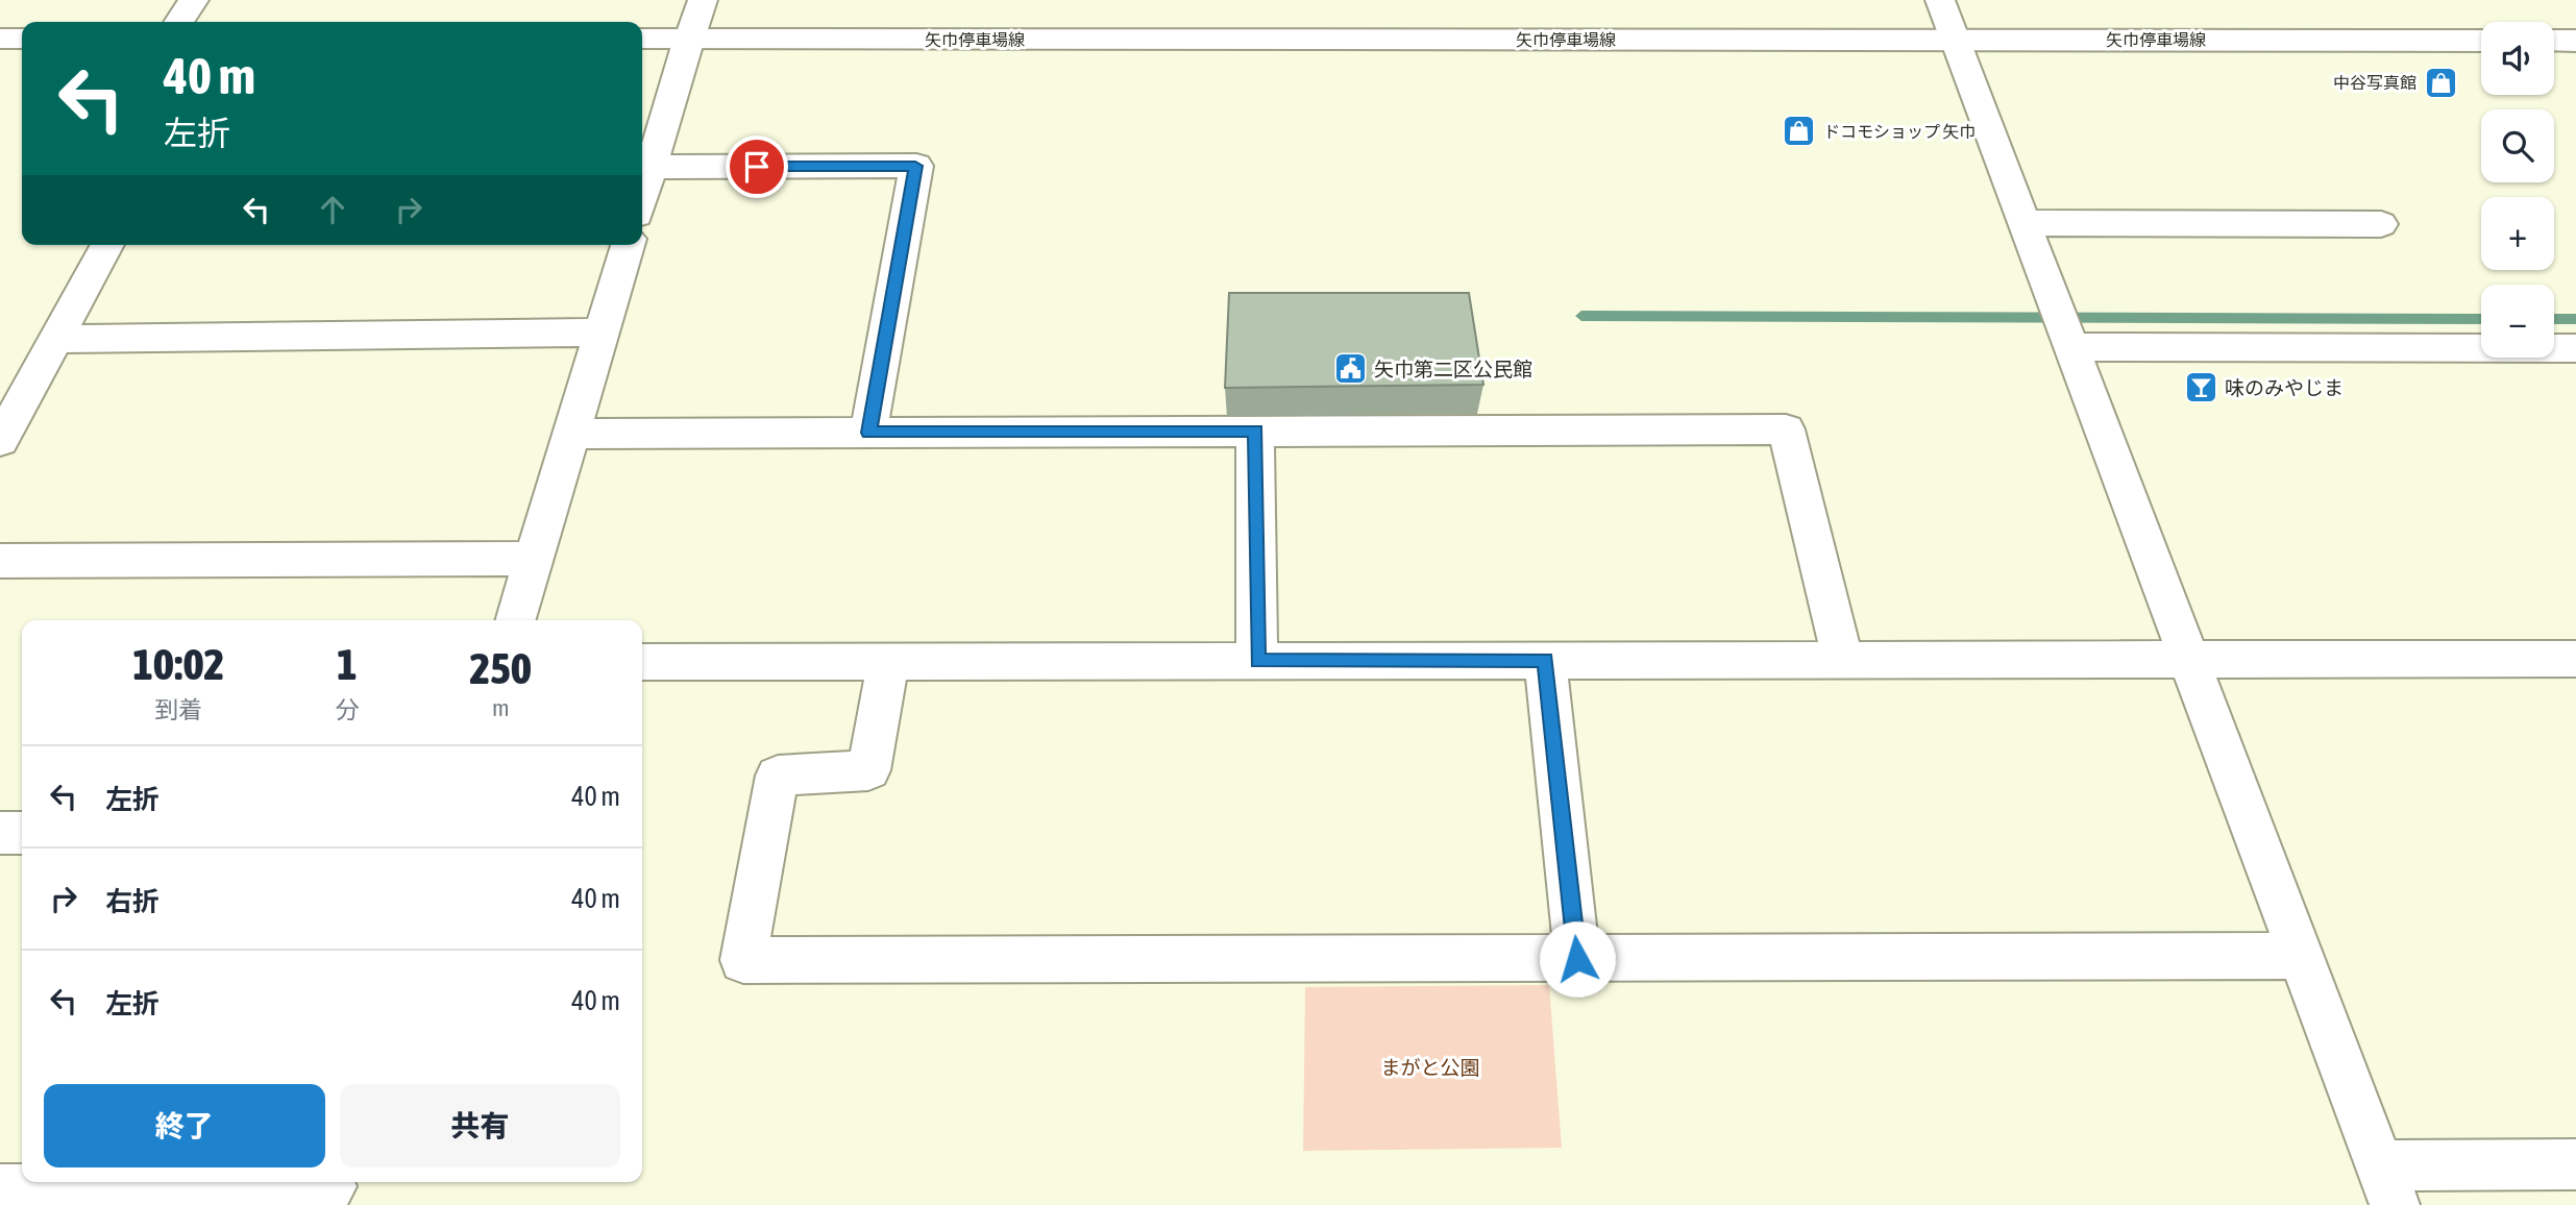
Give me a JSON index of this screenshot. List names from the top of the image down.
{
  "streets": {
    "street": ["矢巾停車場線"]
  },
  "parks": ["まがと公園"],
  "places": {
    "shop": ["中谷写真館", "ドコモショップ 矢巾"],
    "public building": ["矢巾第二区公民館"],
    "bar": ["味のみやじま"]
  },
  "page": {
    "map_buttons": ["+", "−"],
    "turn": ["40 m", "左折"],
    "eta": [
      "10:02",
      "到着",
      "1",
      "分",
      "250",
      "m"
    ],
    "list": [
      {
        "name": "左折",
        "value": "40 m"
      },
      {
        "name": "右折",
        "value": "40 m"
      },
      {
        "name": "左折",
        "value": "40 m"
      }
    ],
    "buttons": ["終了", "共有"]
  }
}
